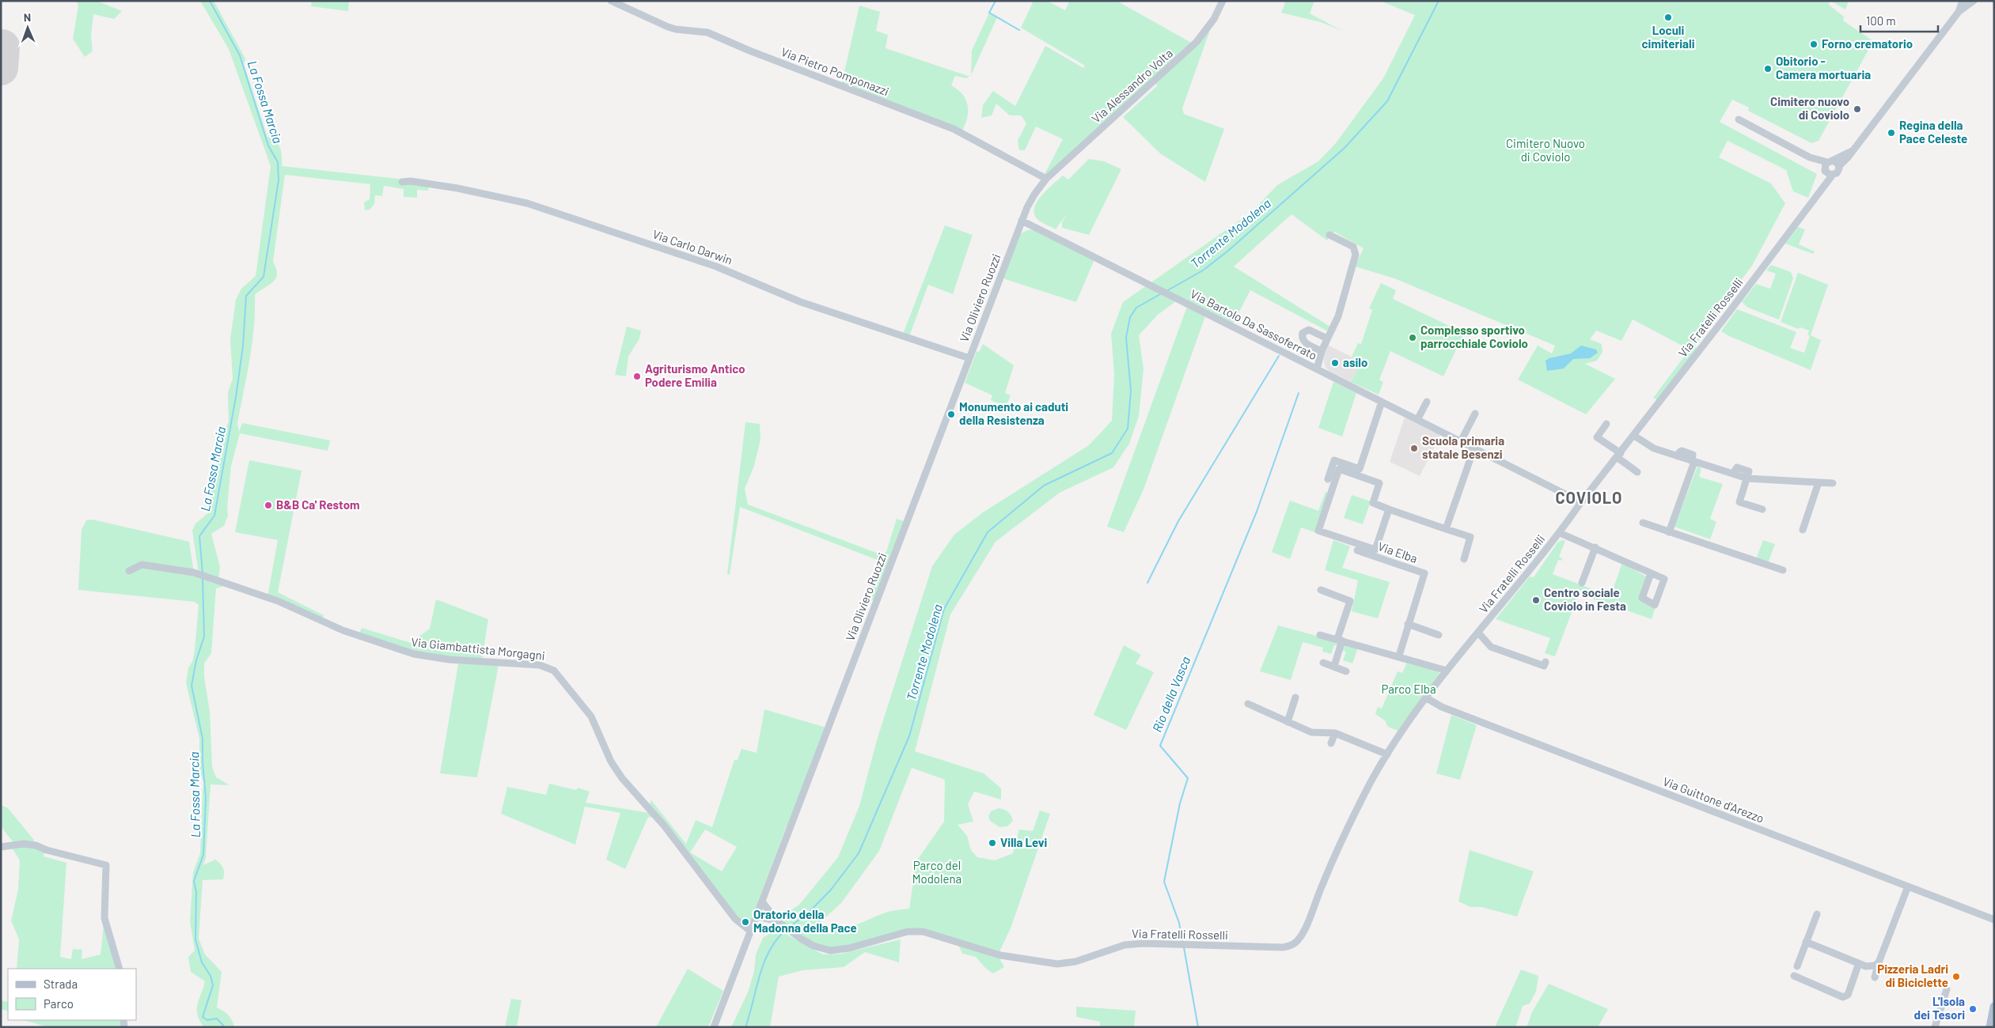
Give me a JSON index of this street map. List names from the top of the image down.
{
  "streets": {
    "street": [
      "Via Pietro Pomponazzi",
      "Via Alessandro Volta",
      "Via Carlo Darwin",
      "Via Oliviero Ruozzi",
      "Via Fratelli Rosselli",
      "Via Bartolo Da Sassoferrato",
      "Via Elba",
      "Via Giambattista Morgagni",
      "Via Guittone d'Arezzo"
    ]
  },
  "crossings": [
    ["Via Pietro Pomponazzi", "Via Alessandro Volta"],
    ["Via Pietro Pomponazzi", "Via Oliviero Ruozzi"],
    ["Via Alessandro Volta", "Via Oliviero Ruozzi"],
    ["Via Carlo Darwin", "Via Oliviero Ruozzi"],
    ["Via Oliviero Ruozzi", "Via Fratelli Rosselli"],
    ["Via Oliviero Ruozzi", "Via Bartolo Da Sassoferrato"],
    ["Via Oliviero Ruozzi", "Via Giambattista Morgagni"],
    ["Via Fratelli Rosselli", "Via Bartolo Da Sassoferrato"],
    ["Via Fratelli Rosselli", "Via Guittone d'Arezzo"]
  ],
  "districts": ["COVIOLO"],
  "water": ["La Fossa Marcia", "Torrente Modolena", "Rio della Vasca"],
  "parks": ["Cimitero Nuovo di Coviolo", "Parco Elba", "Parco del Modolena"],
  "places": [
    "Loculi cimiteriali",
    "Forno crematorio",
    "Obitorio - Camera mortuaria",
    "Cimitero nuovo di Coviolo",
    "Regina della Pace Celeste",
    "Complesso sportivo parrocchiale Coviolo",
    "asilo",
    "Agriturismo Antico Podere Emilia",
    "Monumento ai caduti della Resistenza",
    "Scuola primaria statale Besenzi",
    "B&B Ca' Restom",
    "Centro sociale Coviolo in Festa",
    "Villa Levi",
    "Oratorio della Madonna della Pace",
    "Pizzeria Ladri di Biciclette",
    "L'Isola dei Tesori"
  ],
  "legend": ["Strada", "Parco"],
  "scale_bar": "100 m",
  "north": "top"
}
